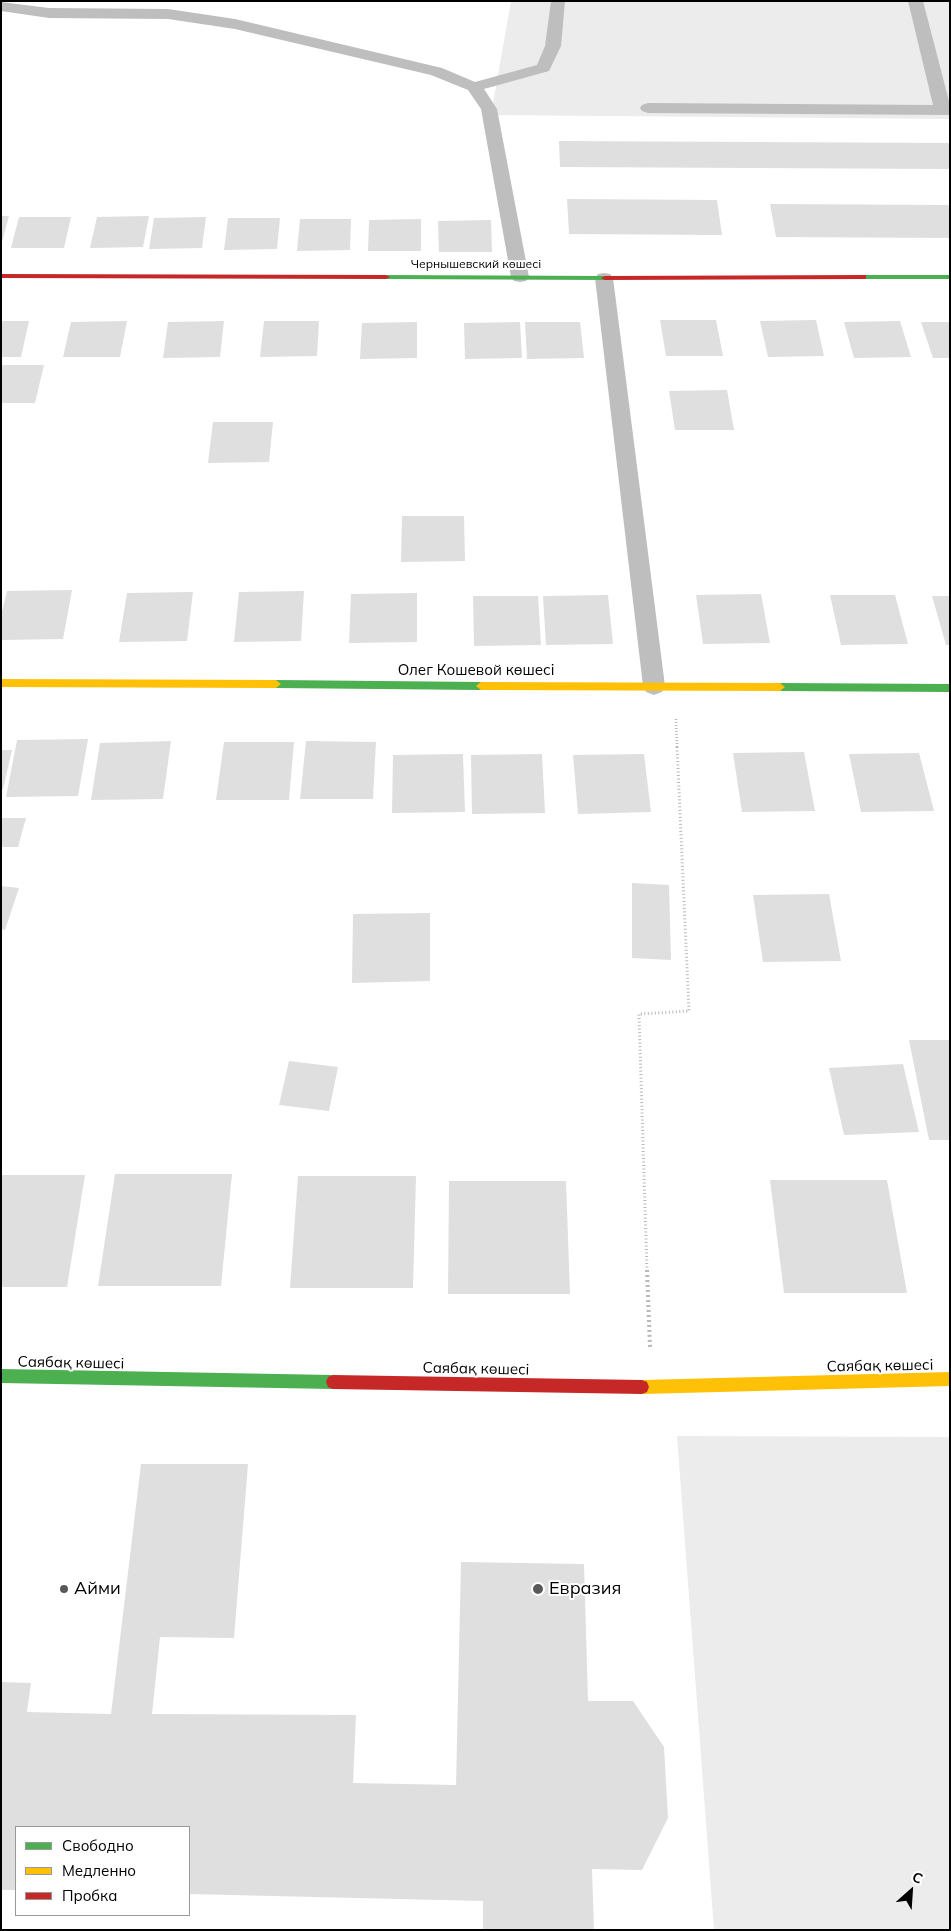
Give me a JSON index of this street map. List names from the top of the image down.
{
  "streets": {
    "street": ["Чернышевский көшесі", "Олег Кошевой көшесі", "Саябақ көшесі"]
  },
  "places": ["Айми", "Евразия"],
  "legend": ["Свободно", "Медленно", "Пробка"],
  "north": "top right"
}
